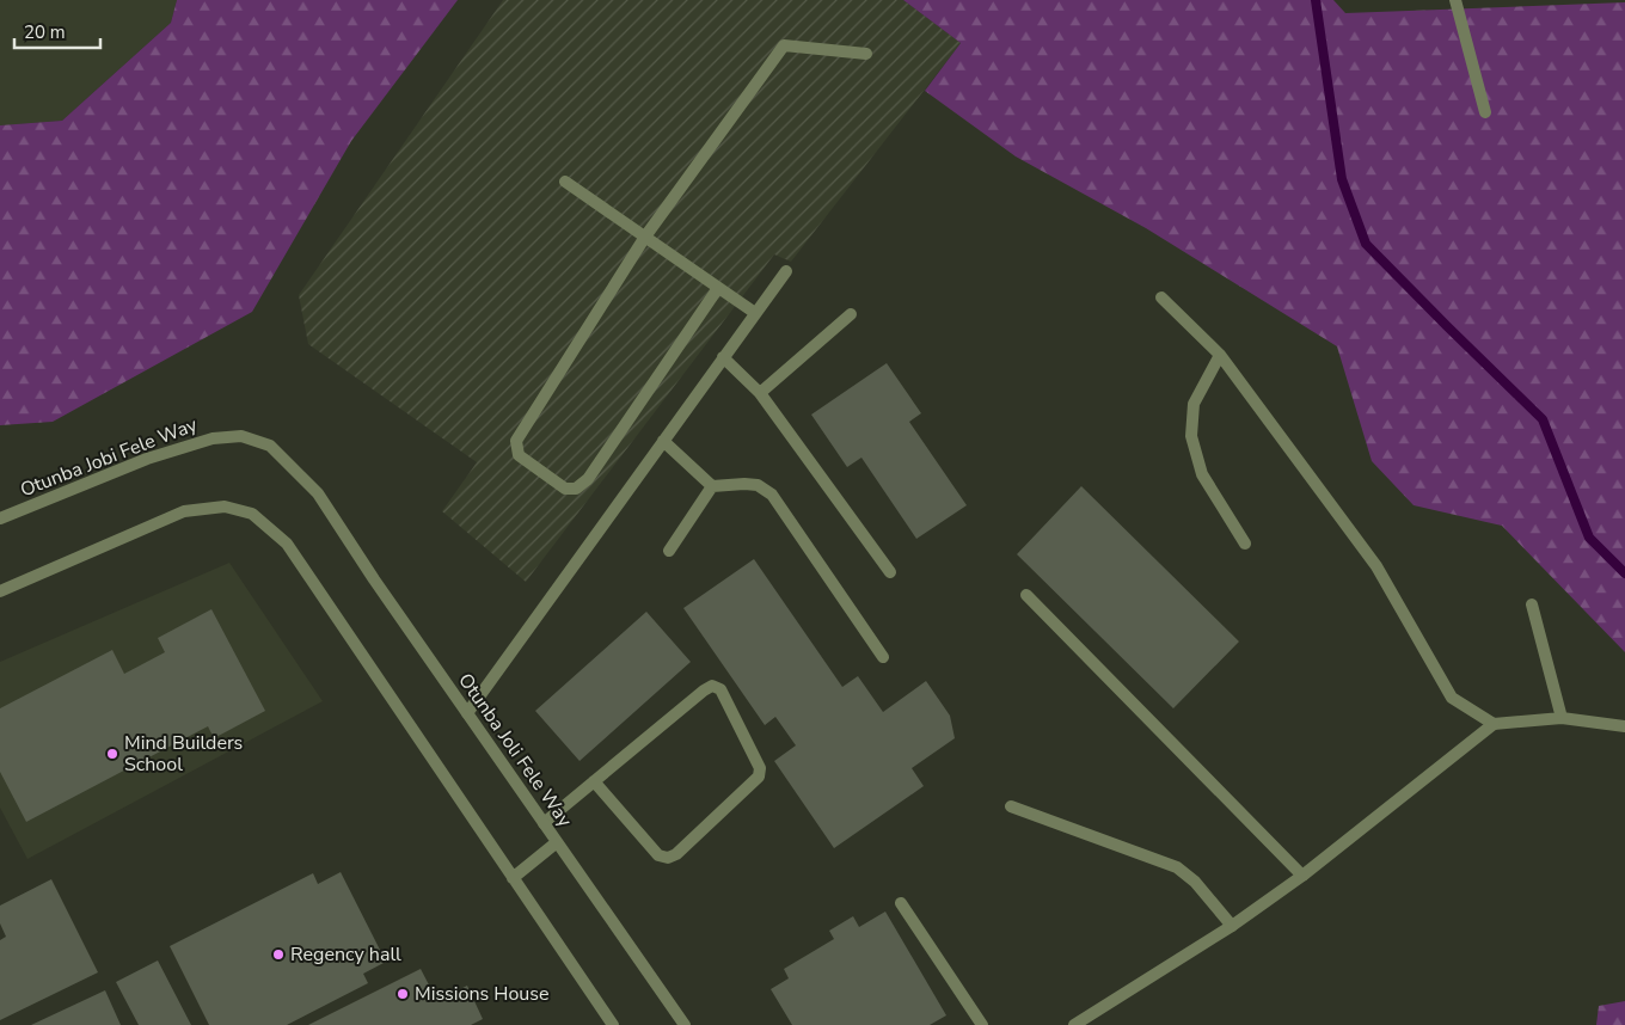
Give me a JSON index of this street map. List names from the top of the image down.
{
  "streets": {
    "street": ["Otunba Jobi Fele Way", "Otunba Joli Fele Way"]
  },
  "crossings": [
    ["Otunba Jobi Fele Way", "Otunba Joli Fele Way"]
  ],
  "places": ["Mind Builders School", "Regency hall", "Missions House"],
  "scale_bar": "20 m"
}
